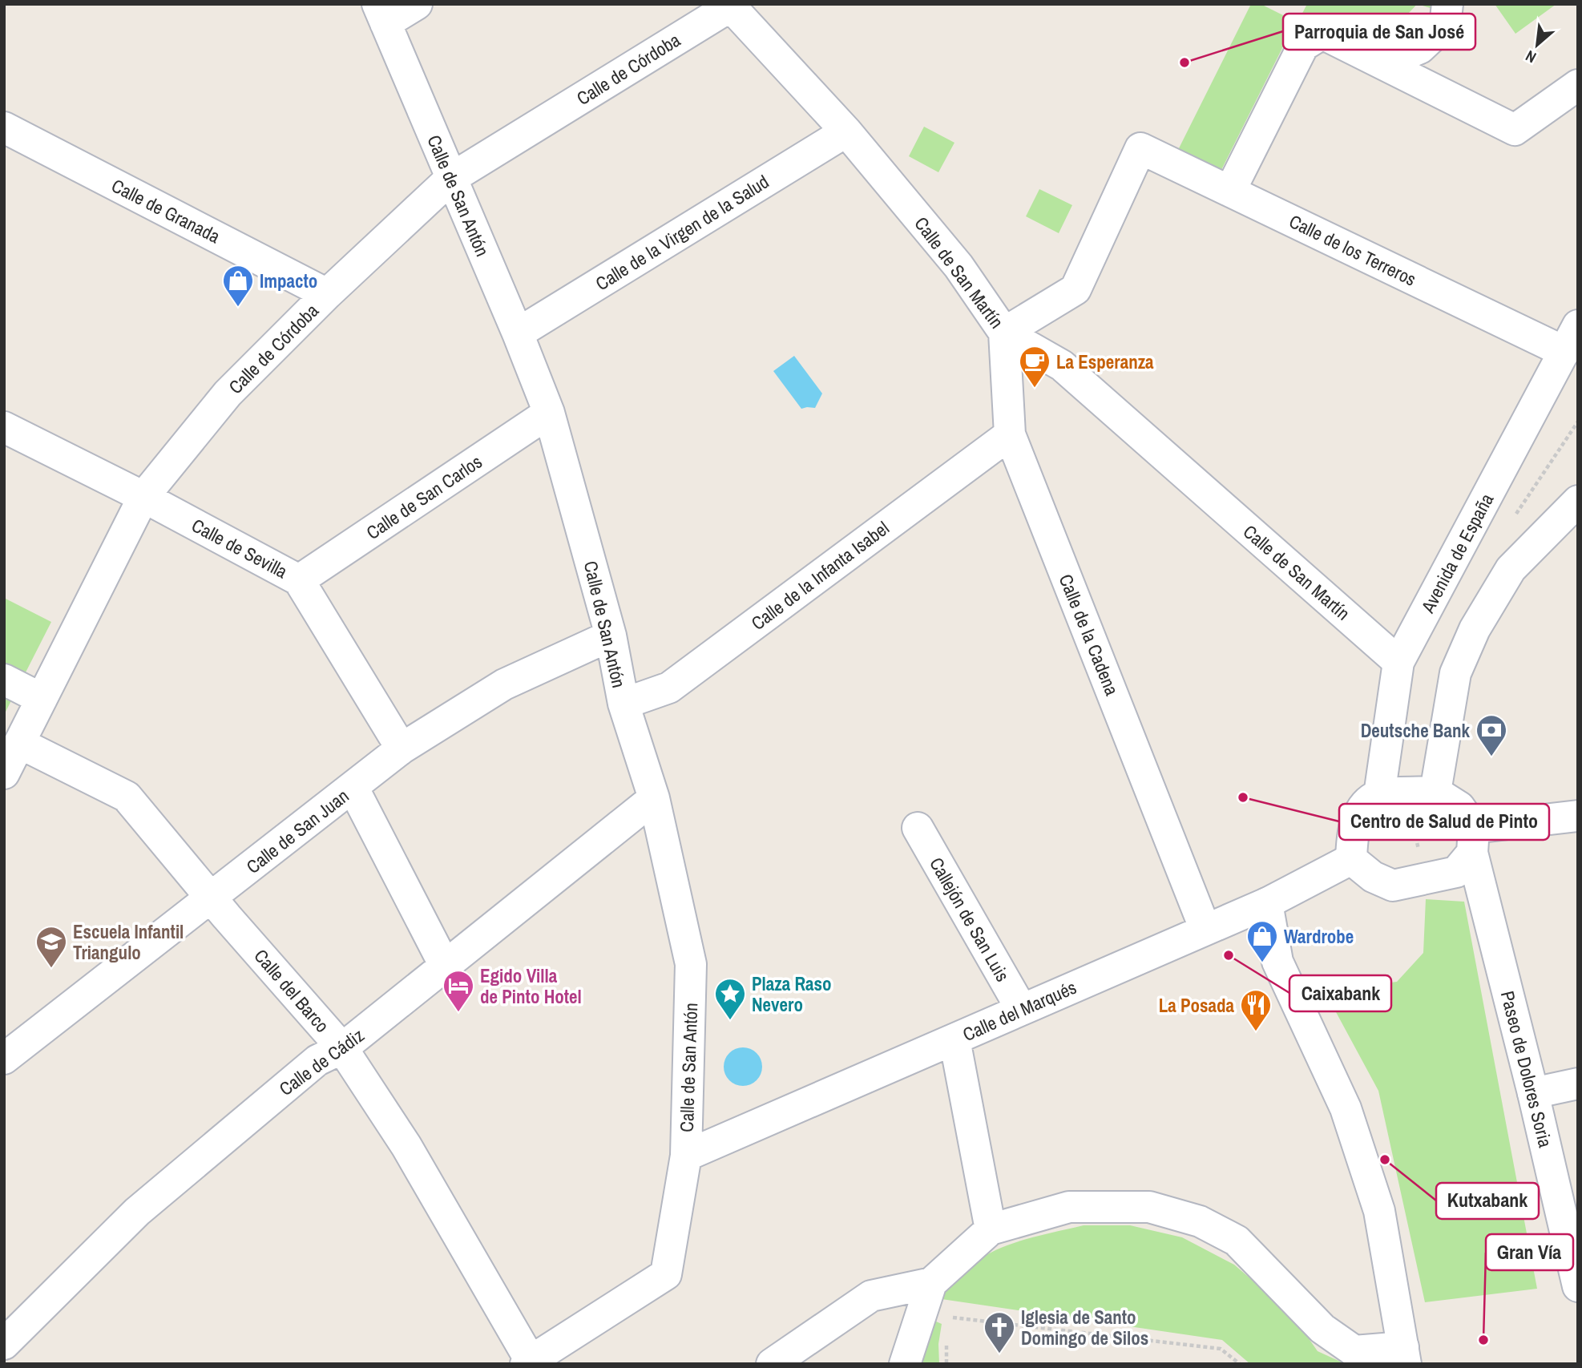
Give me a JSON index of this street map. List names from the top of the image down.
{
  "streets": {
    "street": [
      "Calle de Córdoba",
      "Calle de San Antón",
      "Calle de Granada",
      "Calle de la Virgen de la Salud",
      "Calle de los Terreros",
      "Calle de San Martín",
      "Calle de San Carlos",
      "Calle de Sevilla",
      "Avenida de España",
      "Calle de la Infanta Isabel",
      "Calle de la Cadena",
      "Calle de San Juan",
      "Callejón de San Luis",
      "Calle del Barco",
      "Calle del Marqués",
      "Calle de Cádiz",
      "Paseo de Dolores Soria"
    ]
  },
  "crossings": [
    ["Calle de Córdoba", "Calle de San Antón"],
    ["Calle de Córdoba", "Calle de Granada"],
    ["Calle de Córdoba", "Calle de San Martín"],
    ["Calle de Córdoba", "Calle de Sevilla"],
    ["Calle de Córdoba", "Calle del Barco"],
    ["Calle de San Antón", "Calle de la Virgen de la Salud"],
    ["Calle de San Antón", "Calle de San Carlos"],
    ["Calle de San Antón", "Calle de la Infanta Isabel"],
    ["Calle de San Antón", "Calle de San Juan"],
    ["Calle de San Antón", "Calle del Barco"],
    ["Calle de San Antón", "Calle del Marqués"],
    ["Calle de San Antón", "Calle de Cádiz"],
    ["Calle de la Virgen de la Salud", "Calle de San Martín"],
    ["Calle de los Terreros", "Calle de San Martín"],
    ["Calle de los Terreros", "Avenida de España"],
    ["Calle de los Terreros", "Calle de la Cadena"],
    ["Calle de San Martín", "Avenida de España"],
    ["Calle de San Martín", "Calle de la Cadena"],
    ["Calle de San Carlos", "Calle de Sevilla"],
    ["Calle de Sevilla", "Calle de San Juan"],
    ["Avenida de España", "Calle del Marqués"],
    ["Avenida de España", "Paseo de Dolores Soria"],
    ["Calle de la Infanta Isabel", "Calle de la Cadena"],
    ["Calle de la Cadena", "Calle del Marqués"],
    ["Calle de San Juan", "Calle del Barco"],
    ["Callejón de San Luis", "Calle del Marqués"],
    ["Calle del Barco", "Calle de Cádiz"],
    ["Calle del Marqués", "Paseo de Dolores Soria"]
  ],
  "places": {
    "other": [
      "Parroquia de San José",
      "Centro de Salud de Pinto",
      "Caixabank",
      "Kutxabank",
      "Gran Vía"
    ],
    "shop": ["Impacto", "Wardrobe"],
    "cafe": ["La Esperanza"],
    "bank": ["Deutsche Bank"],
    "school or university": ["Escuela Infantil Triangulo"],
    "hotel": ["Egido Villa de Pinto Hotel"],
    "place": ["Plaza Raso Nevero"],
    "restaurant": ["La Posada"],
    "church": ["Iglesia de Santo Domingo de Silos"]
  },
  "north": "bottom left"
}
